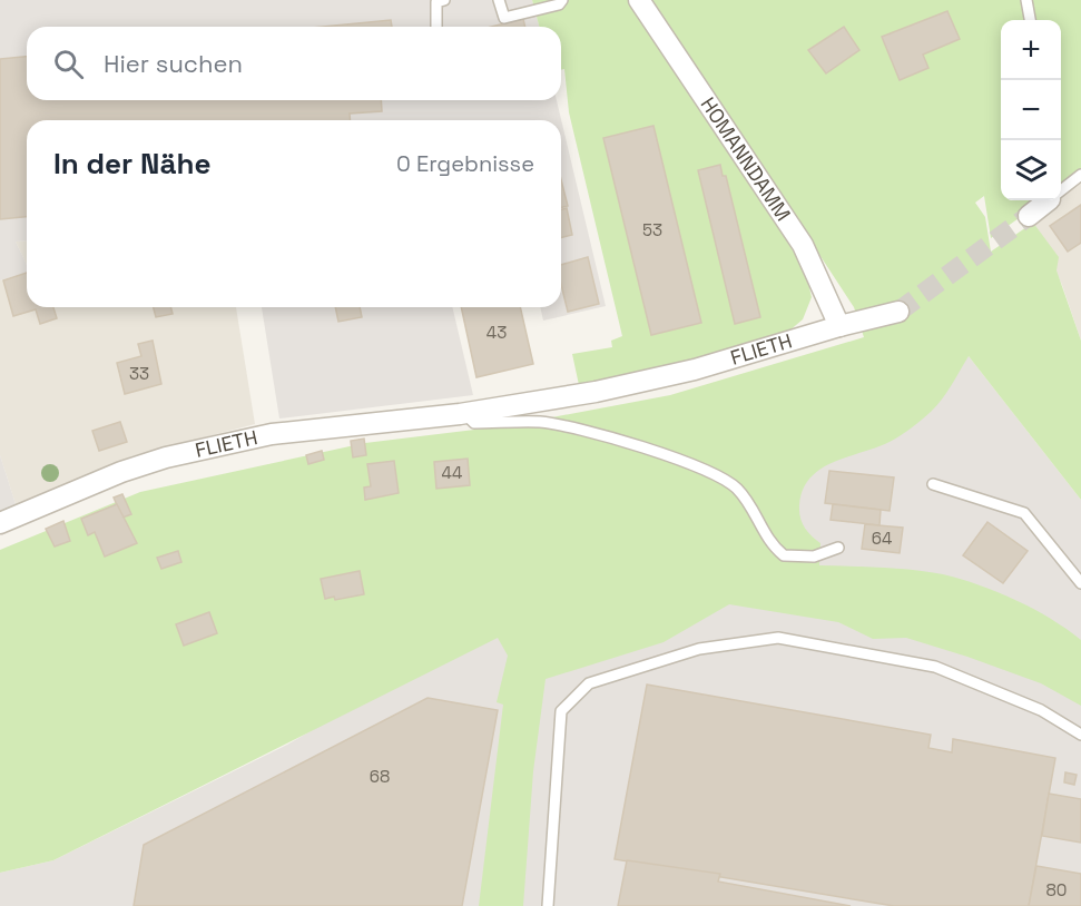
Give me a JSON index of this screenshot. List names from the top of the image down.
{
  "streets": {
    "street": ["HOMANNDAMM", "FLIETH"]
  },
  "crossings": [
    ["HOMANNDAMM", "FLIETH"]
  ],
  "house_numbers": [
    "53",
    "43",
    "33",
    "44",
    "64",
    "68",
    "80"
  ],
  "page": {
    "map_buttons": ["+", "−"],
    "search": "Hier suchen",
    "heading": ["In der Nähe", "0 Ergebnisse"]
  }
}
